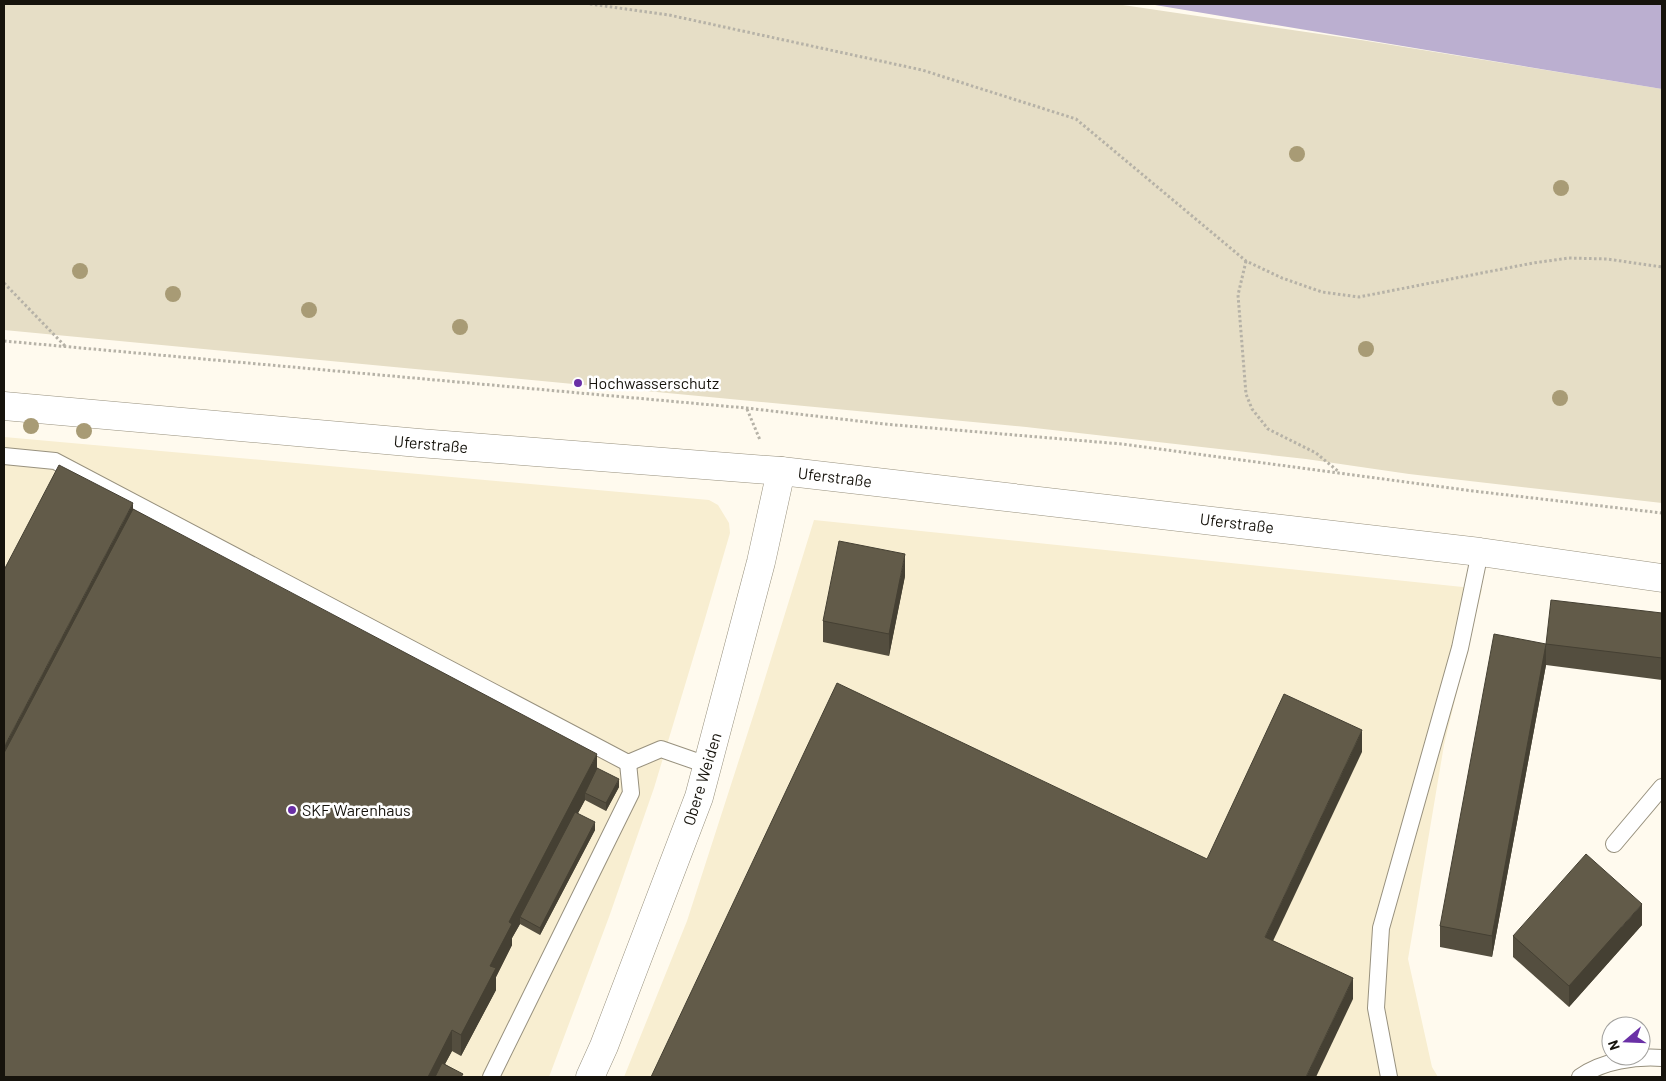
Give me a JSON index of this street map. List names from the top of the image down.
{
  "streets": {
    "street": ["Uferstraße", "Obere Weiden"]
  },
  "crossings": [
    ["Uferstraße", "Obere Weiden"]
  ],
  "places": ["Hochwasserschutz", "SKF Warenhaus"],
  "north": "left"
}
